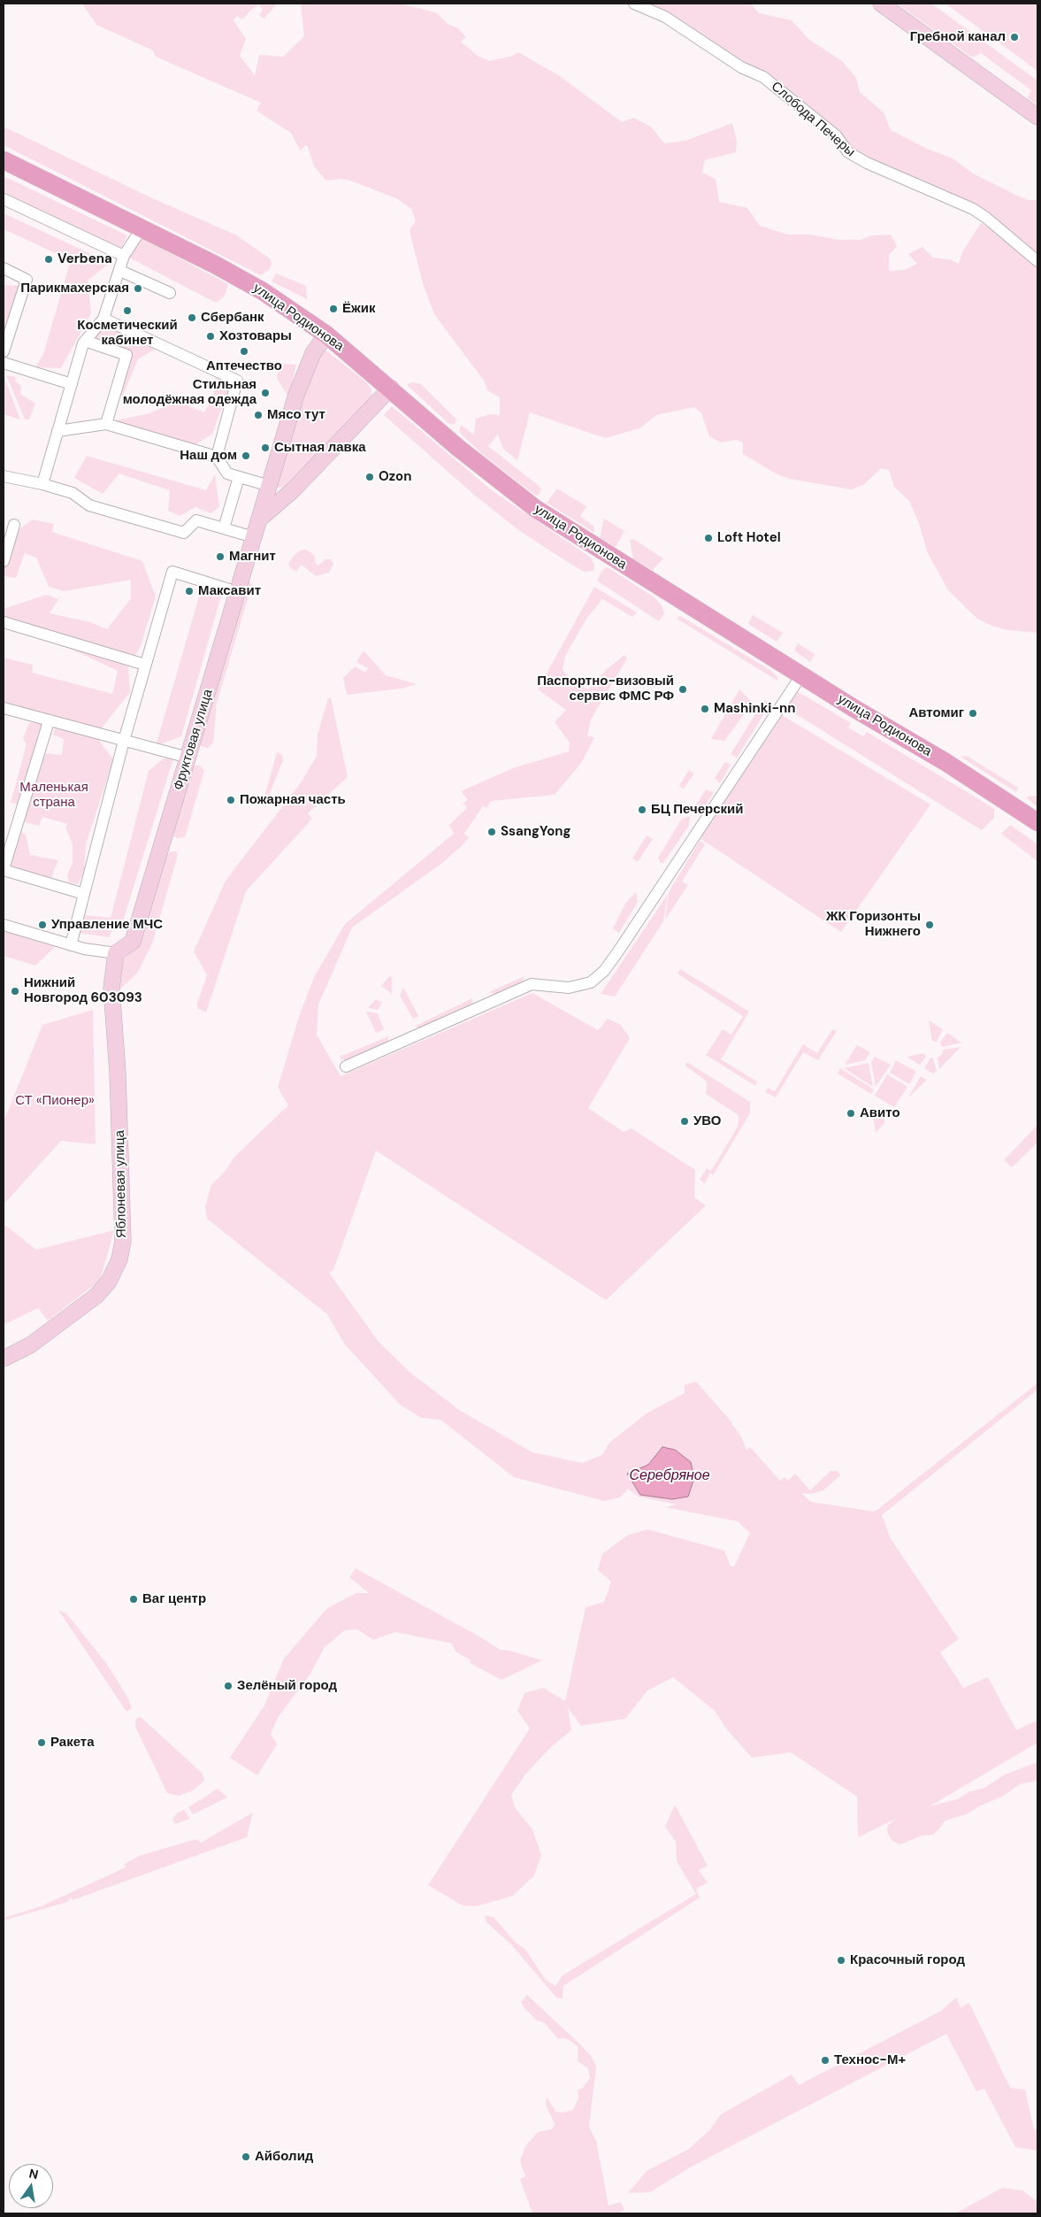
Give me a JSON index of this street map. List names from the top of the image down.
{
  "streets": {
    "main road": ["улица Родионова"],
    "street": ["Слобода Печеры", "Фруктовая улица", "Яблоневая улица"]
  },
  "crossings": [
    ["улица Родионова", "Фруктовая улица"],
    ["Фруктовая улица", "Яблоневая улица"]
  ],
  "water": ["Серебряное"],
  "parks": ["Маленькая страна", "СТ «Пионер»"],
  "places": [
    "Гребной канал",
    "Verbena",
    "Парикмахерская",
    "Ёжик",
    "Косметический кабинет",
    "Сбербанк",
    "Хозтовары",
    "Аптечество",
    "Стильная молодёжная одежда",
    "Мясо тут",
    "Сытная лавка",
    "Наш дом",
    "Ozon",
    "Loft Hotel",
    "Магнит",
    "Максавит",
    "Паспортно-визовый сервис ФМС РФ",
    "Mashinki-nn",
    "Автомиг",
    "Пожарная часть",
    "БЦ Печерский",
    "SsangYong",
    "Управление МЧС",
    "ЖК Горизонты Нижнего",
    "Нижний Новгород 603093",
    "Авито",
    "УВО",
    "Ваг центр",
    "Зелёный город",
    "Ракета",
    "Красочный город",
    "Технос-М+",
    "Айболид"
  ],
  "north": "top"
}
